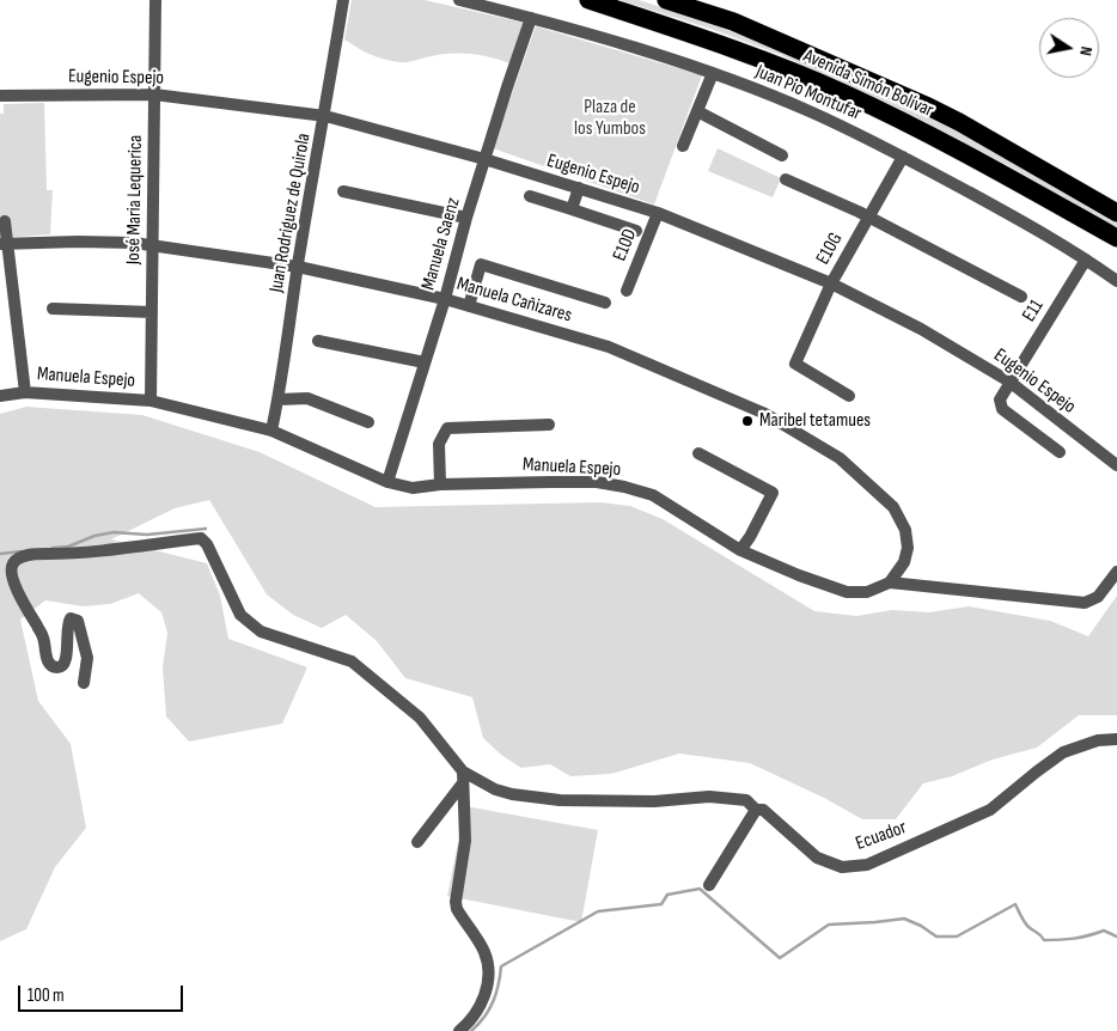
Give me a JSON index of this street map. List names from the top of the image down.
{
  "streets": {
    "highway": ["Avenida Simón Bolívar"],
    "street": [
      "Eugenio Espejo",
      "Juan Pio Montufar",
      "José Maria Lequerica",
      "Juan Rodriguez de Quirola",
      "Manuela Saenz",
      "E10D",
      "E10G",
      "Manuela Cañizares",
      "E11",
      "Manuela Espejo",
      "Ecuador"
    ]
  },
  "crossings": [
    ["Eugenio Espejo", "José Maria Lequerica"],
    ["Eugenio Espejo", "Juan Rodriguez de Quirola"],
    ["Eugenio Espejo", "Manuela Saenz"],
    ["Eugenio Espejo", "E10D"],
    ["Eugenio Espejo", "E10G"],
    ["Eugenio Espejo", "E11"],
    ["Juan Pio Montufar", "Manuela Saenz"],
    ["Juan Pio Montufar", "E10G"],
    ["Juan Pio Montufar", "E11"],
    ["José Maria Lequerica", "Manuela Cañizares"],
    ["José Maria Lequerica", "Manuela Espejo"],
    ["Juan Rodriguez de Quirola", "Manuela Cañizares"],
    ["Juan Rodriguez de Quirola", "Manuela Espejo"],
    ["Manuela Saenz", "Manuela Cañizares"],
    ["Manuela Saenz", "Manuela Espejo"],
    ["Manuela Cañizares", "Manuela Espejo"]
  ],
  "parks": ["Plaza de los Yumbos"],
  "places": ["Maribel tetamues"],
  "scale_bar": "100 m",
  "north": "right"
}
